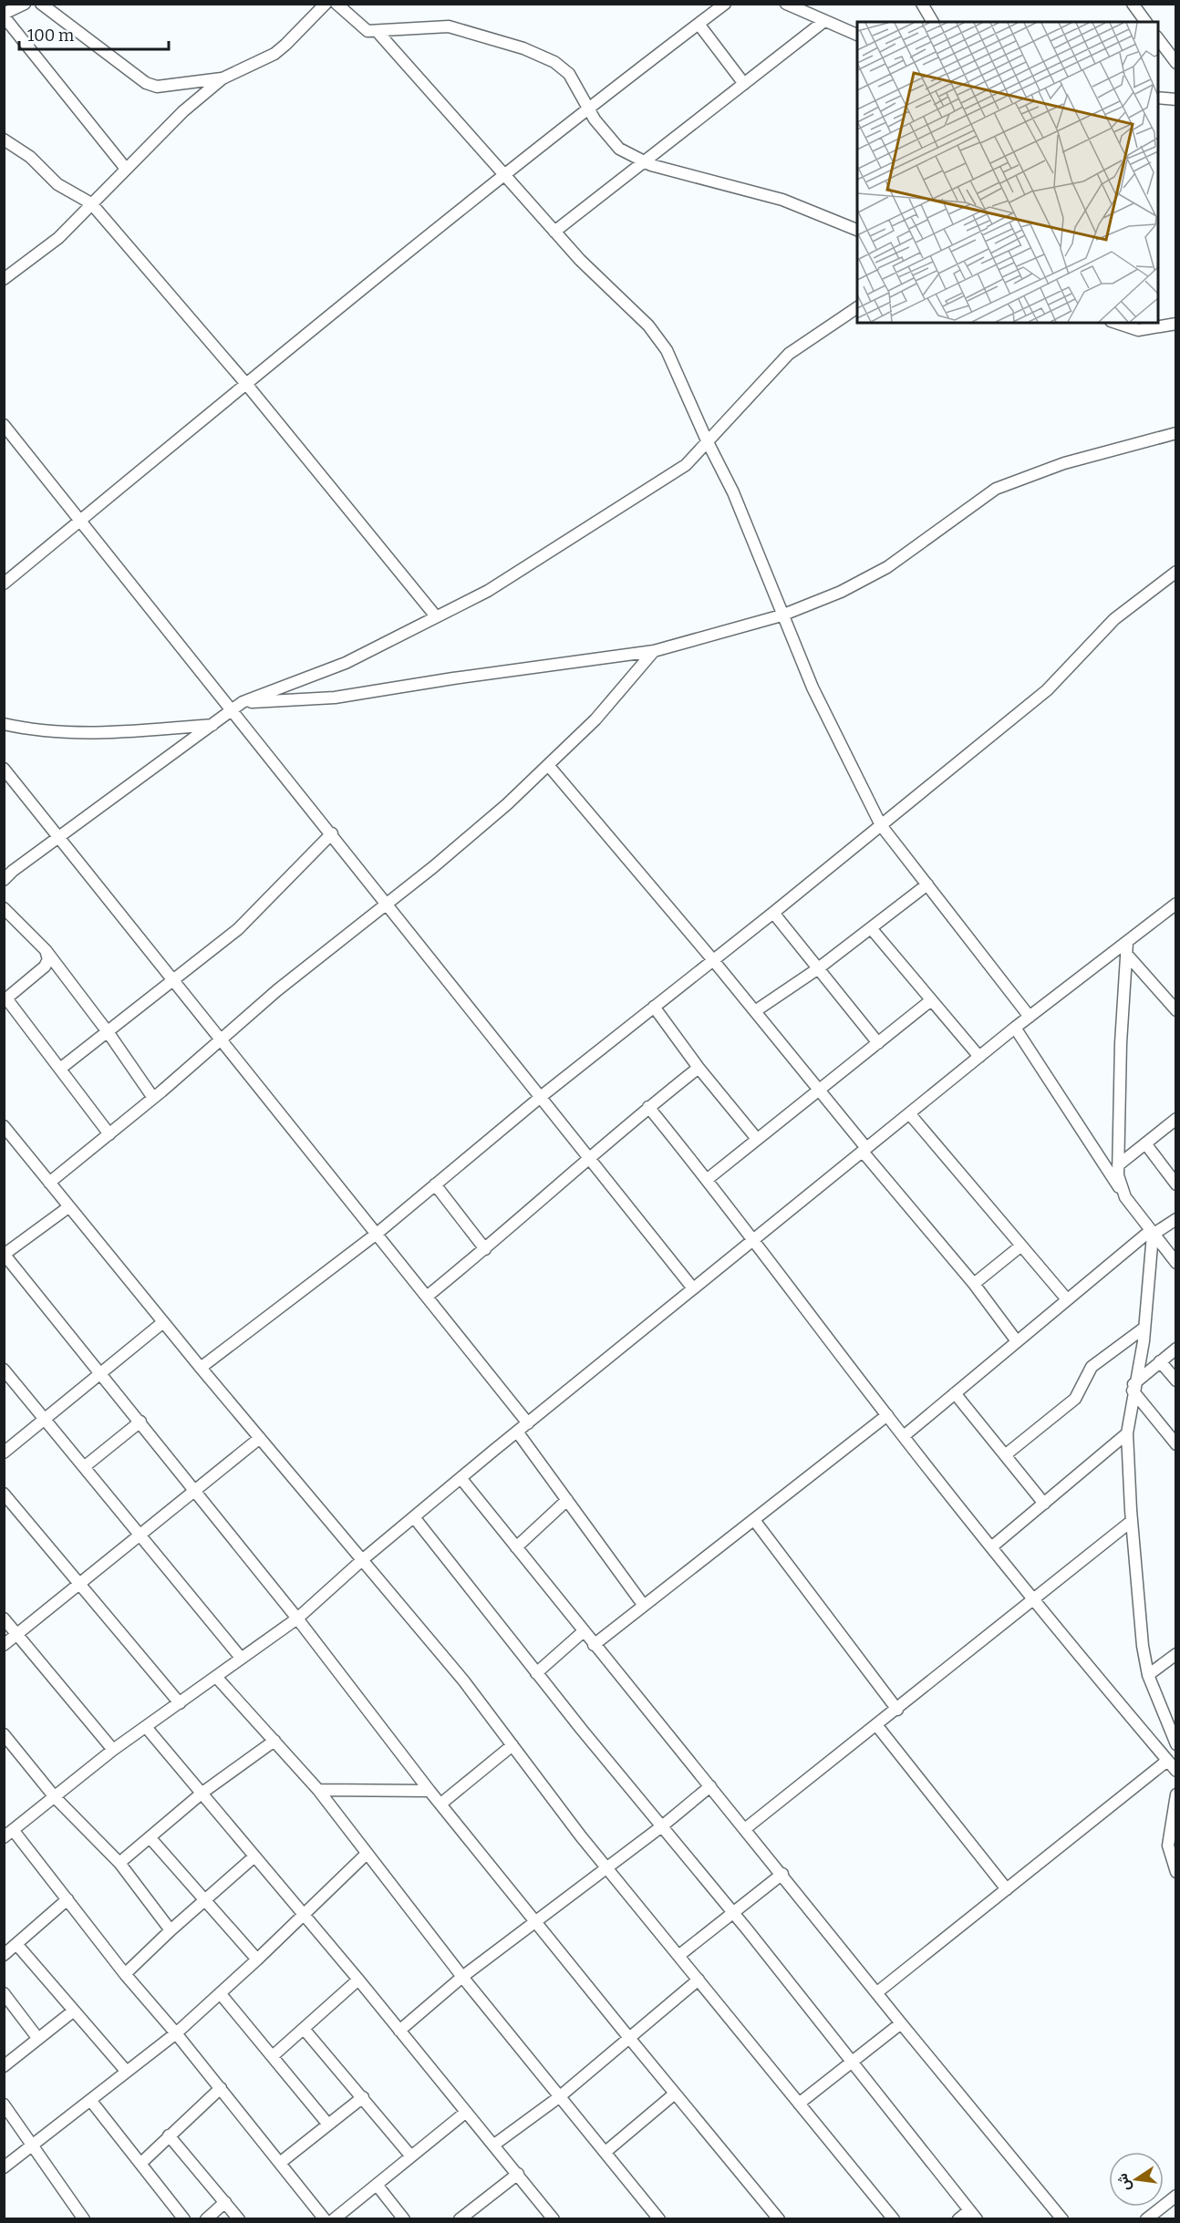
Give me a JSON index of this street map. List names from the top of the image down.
{
  "scale_bar": "100 m",
  "north": "left"
}
